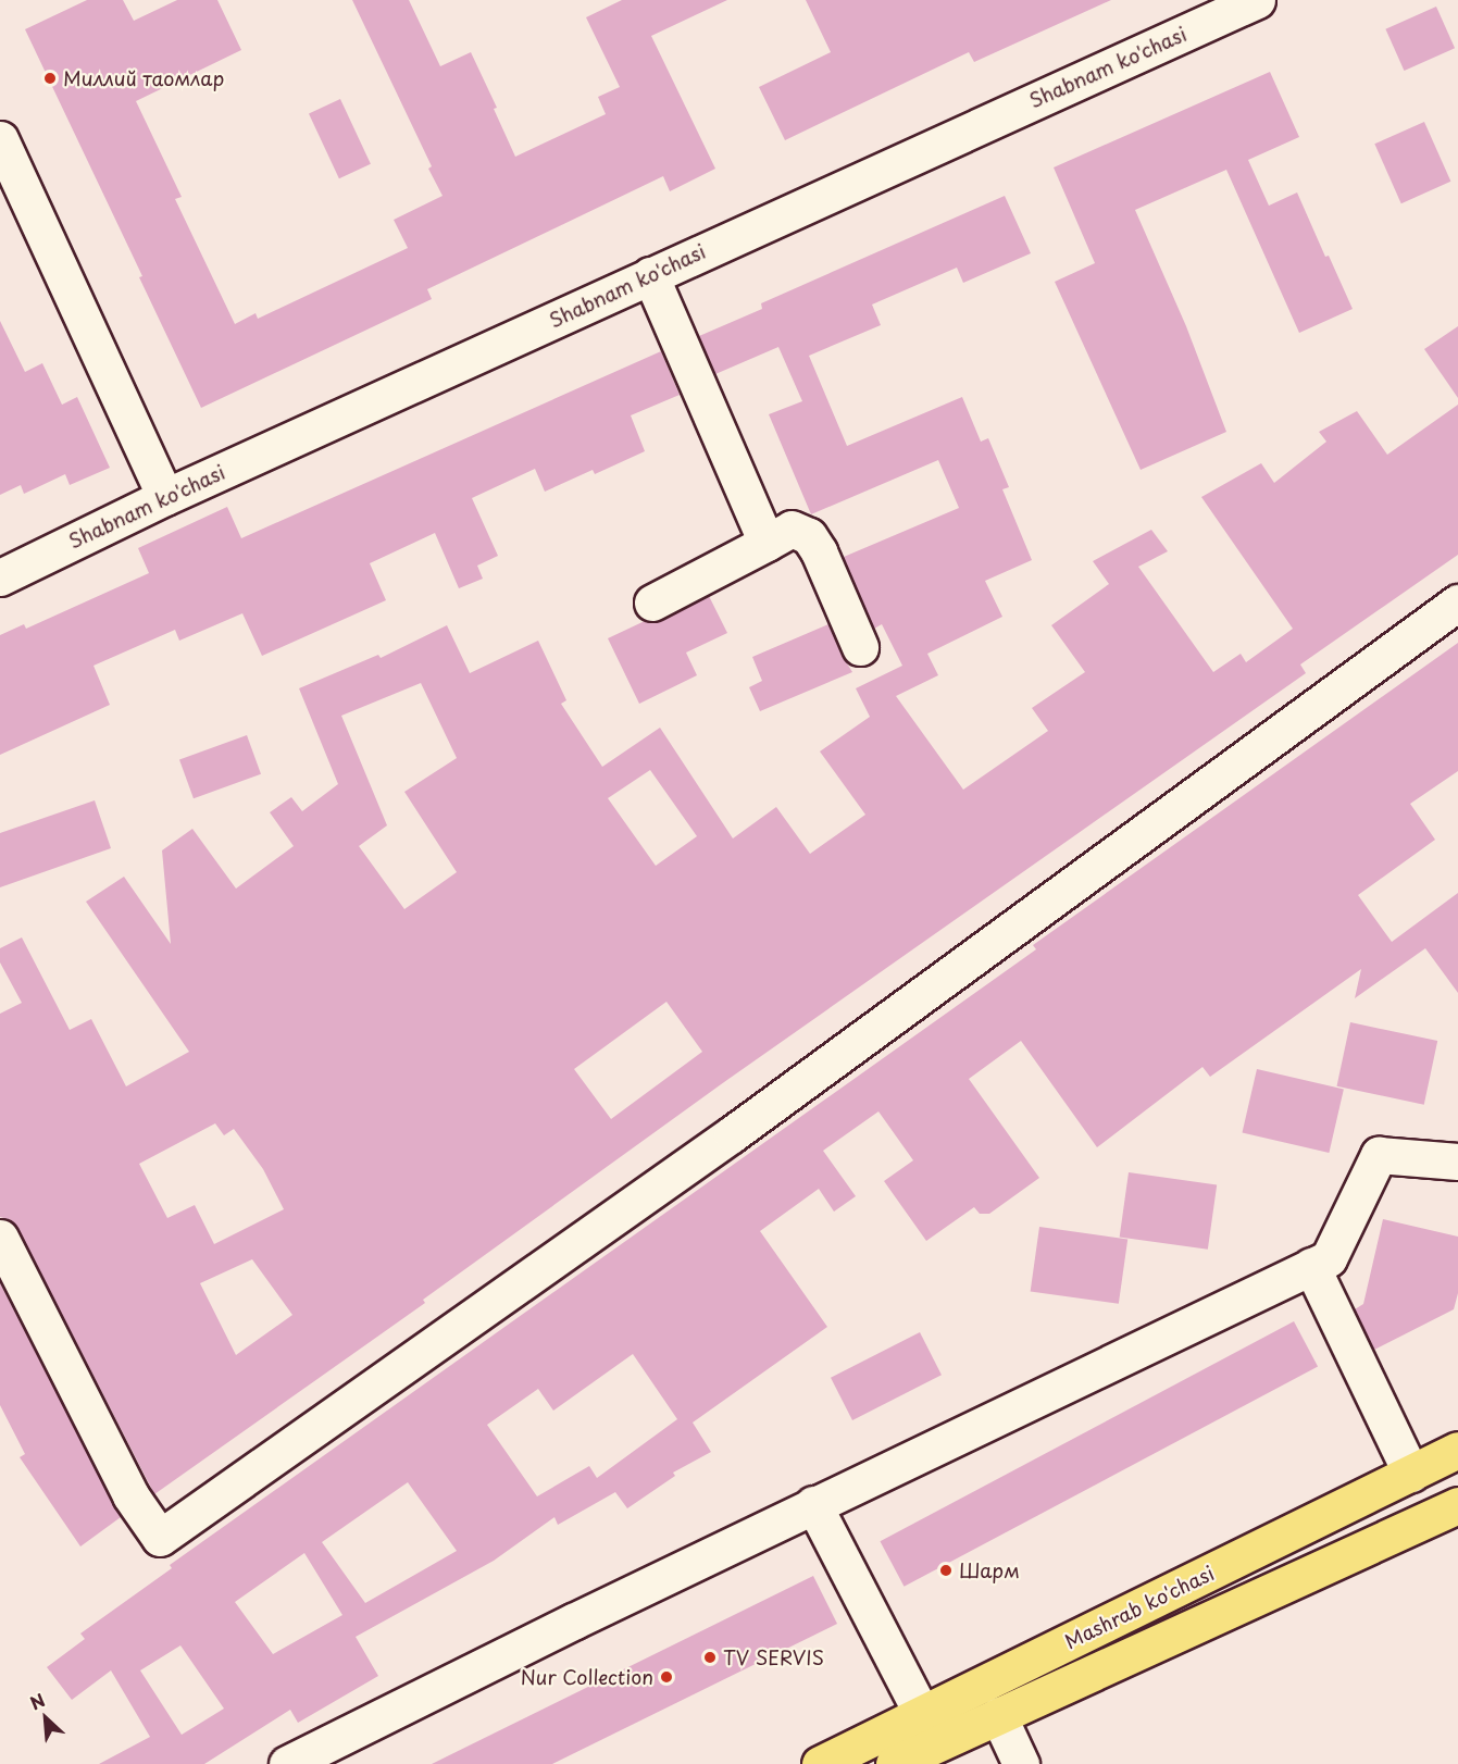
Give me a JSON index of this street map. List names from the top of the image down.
{
  "streets": {
    "main road": ["Mashrab ko'chasi"],
    "street": ["Shabnam ko'chasi"]
  },
  "places": [
    "Миллий таомлар",
    "Шарм",
    "TV SERVIS",
    "Nur Collection"
  ],
  "north": "top left"
}
